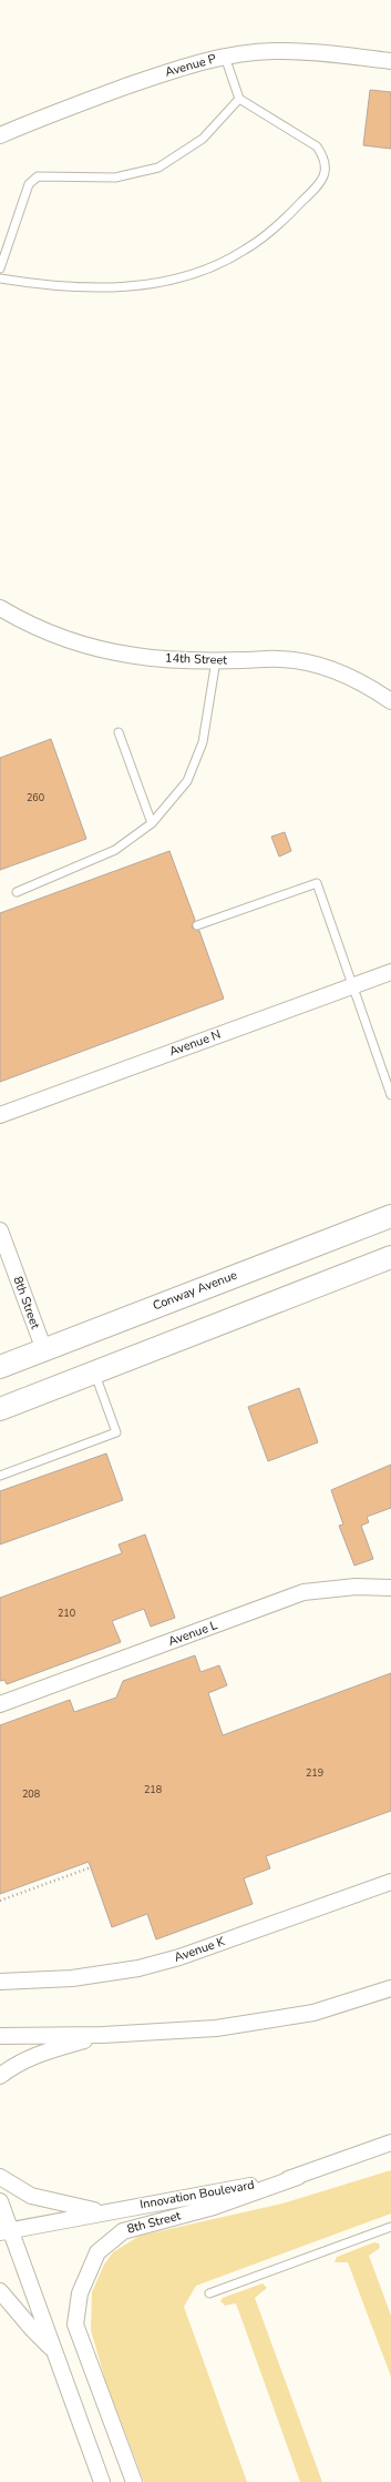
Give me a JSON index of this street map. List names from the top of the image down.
{
  "streets": {
    "street": [
      "Avenue P",
      "14th Street",
      "Avenue N",
      "Conway Avenue",
      "8th Street",
      "Avenue L",
      "Avenue K",
      "Innovation Boulevard"
    ]
  },
  "crossings": [
    ["Conway Avenue", "8th Street"],
    ["8th Street", "Innovation Boulevard"]
  ],
  "house_numbers": [
    "260",
    "210",
    "219",
    "218",
    "208"
  ]
}
